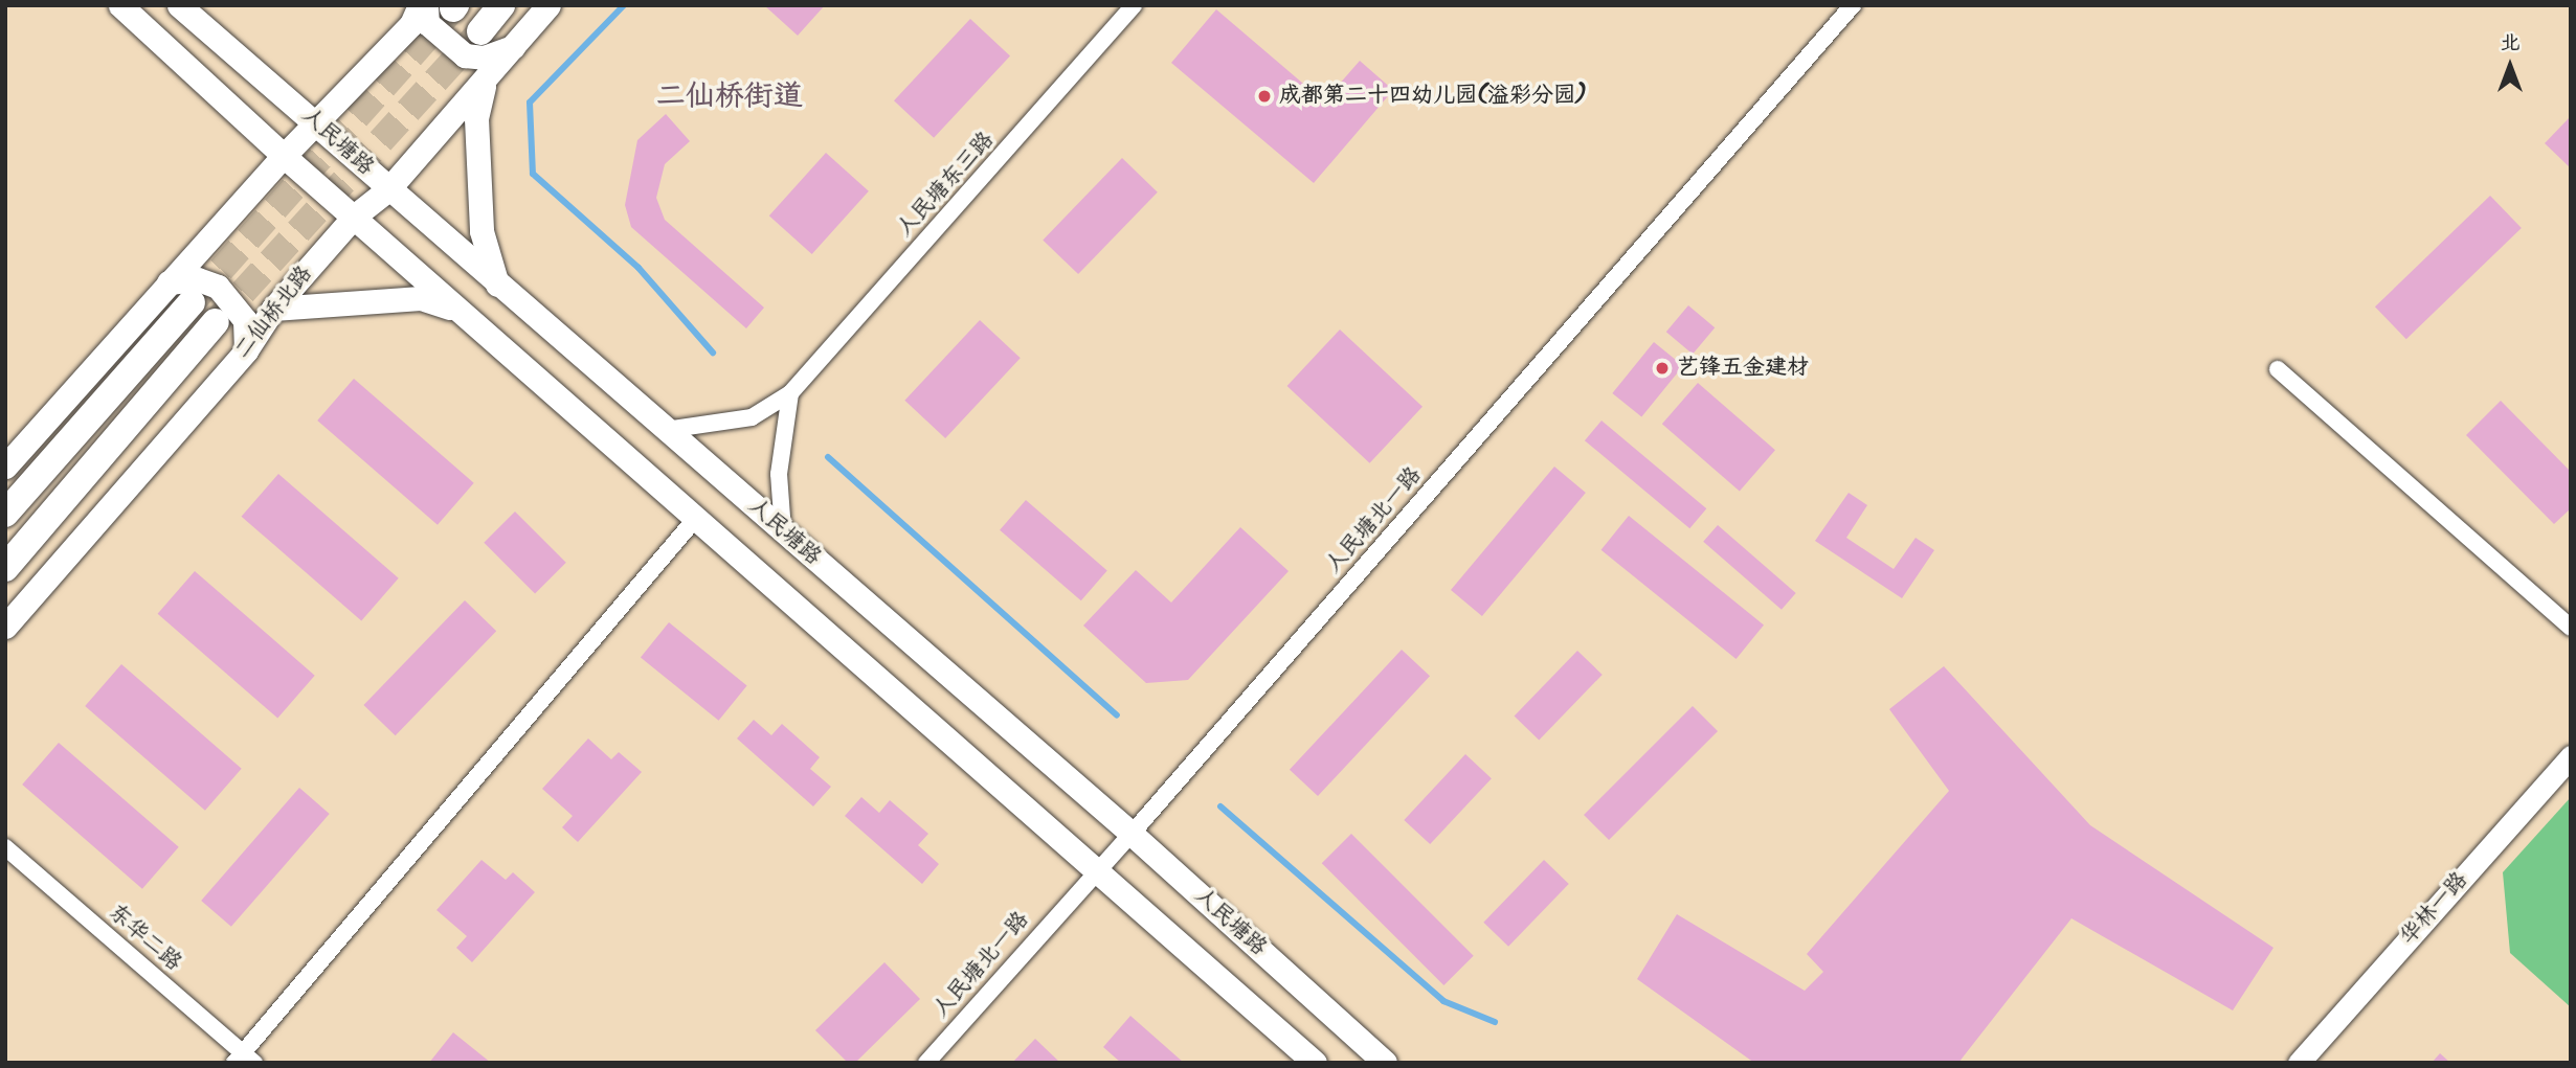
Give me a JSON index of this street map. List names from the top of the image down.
{
  "streets": {
    "main road": ["人民塘路", "二仙桥北路"],
    "street": [
      "人民塘东三路",
      "人民塘北一路",
      "华林一路",
      "东华二路"
    ]
  },
  "crossings": [
    ["人民塘路", "人民塘东三路"],
    ["人民塘路", "二仙桥北路"],
    ["人民塘路", "人民塘北一路"]
  ],
  "districts": ["二仙桥街道"],
  "places": ["成都第二十四幼儿园(溢彩分园)", "艺锋五金建材"],
  "north": "top"
}
